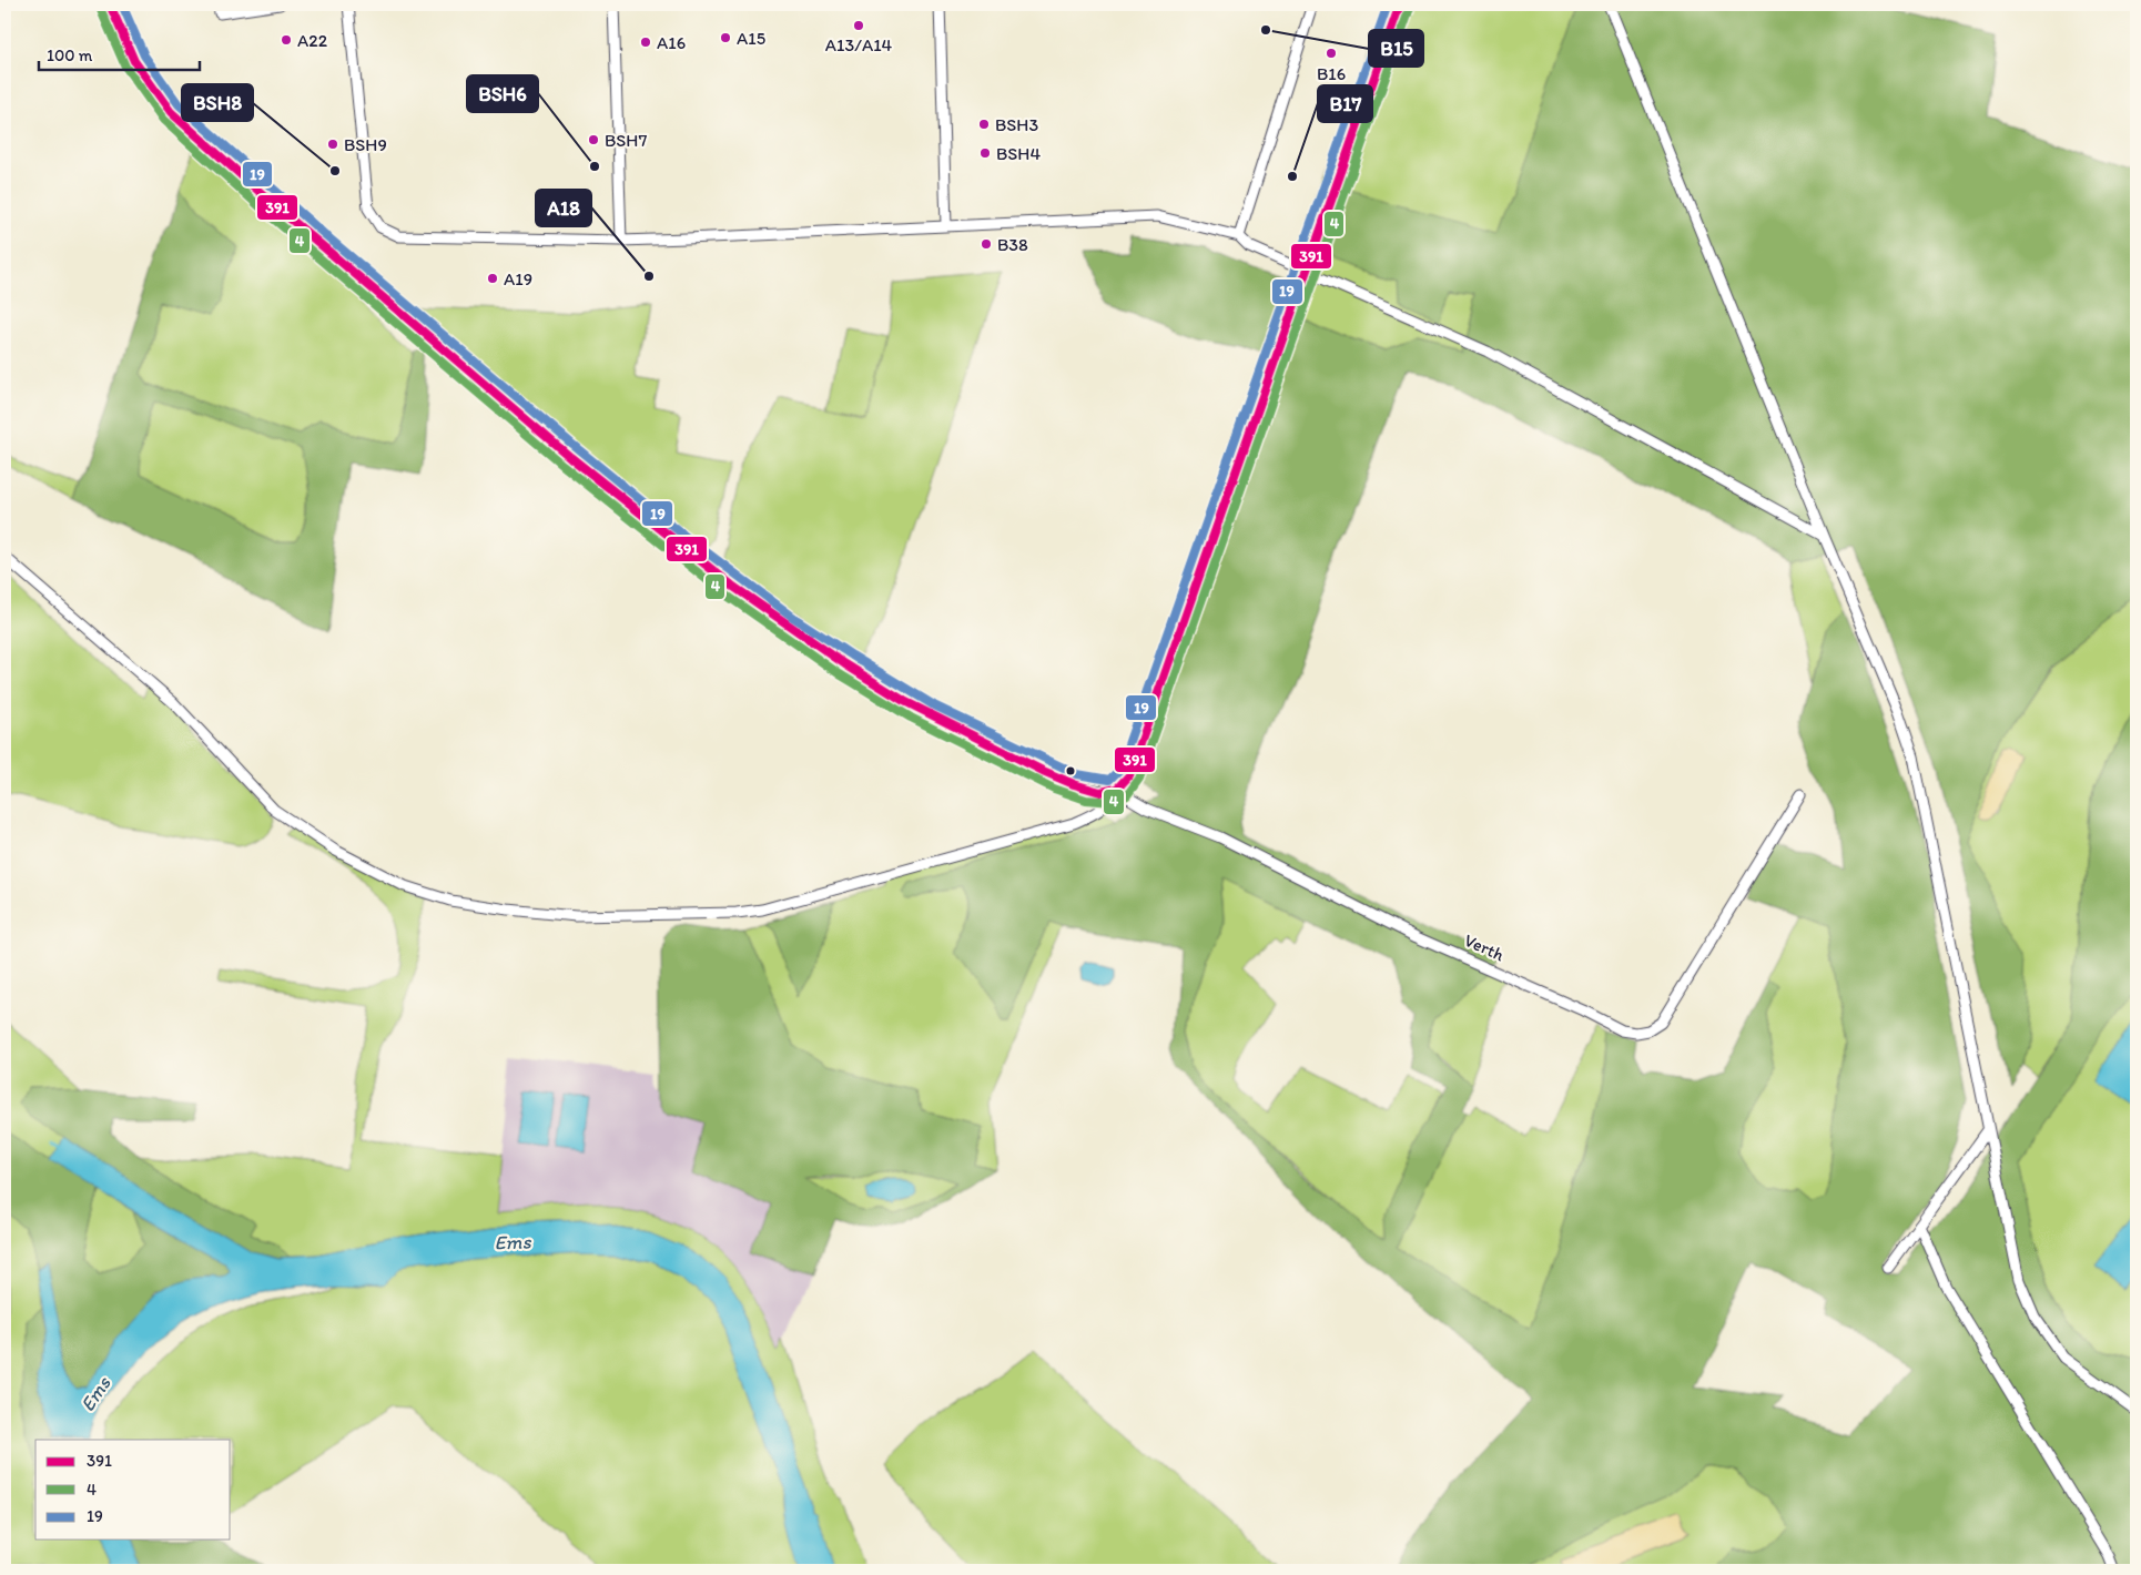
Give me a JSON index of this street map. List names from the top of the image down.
{
  "streets": {
    "street": ["Verth"]
  },
  "water": ["Ems"],
  "places": [
    "A13/A14",
    "B15",
    "A15",
    "A22",
    "A16",
    "B16",
    "BSH3",
    "BSH7",
    "BSH9",
    "BSH4",
    "BSH6",
    "BSH8",
    "B17",
    "B38",
    "A18",
    "A19"
  ],
  "lines": ["transit line 391", "transit line 19", "transit line 4"],
  "legend": ["391", "4", "19"],
  "scale_bar": "100 m"
}
